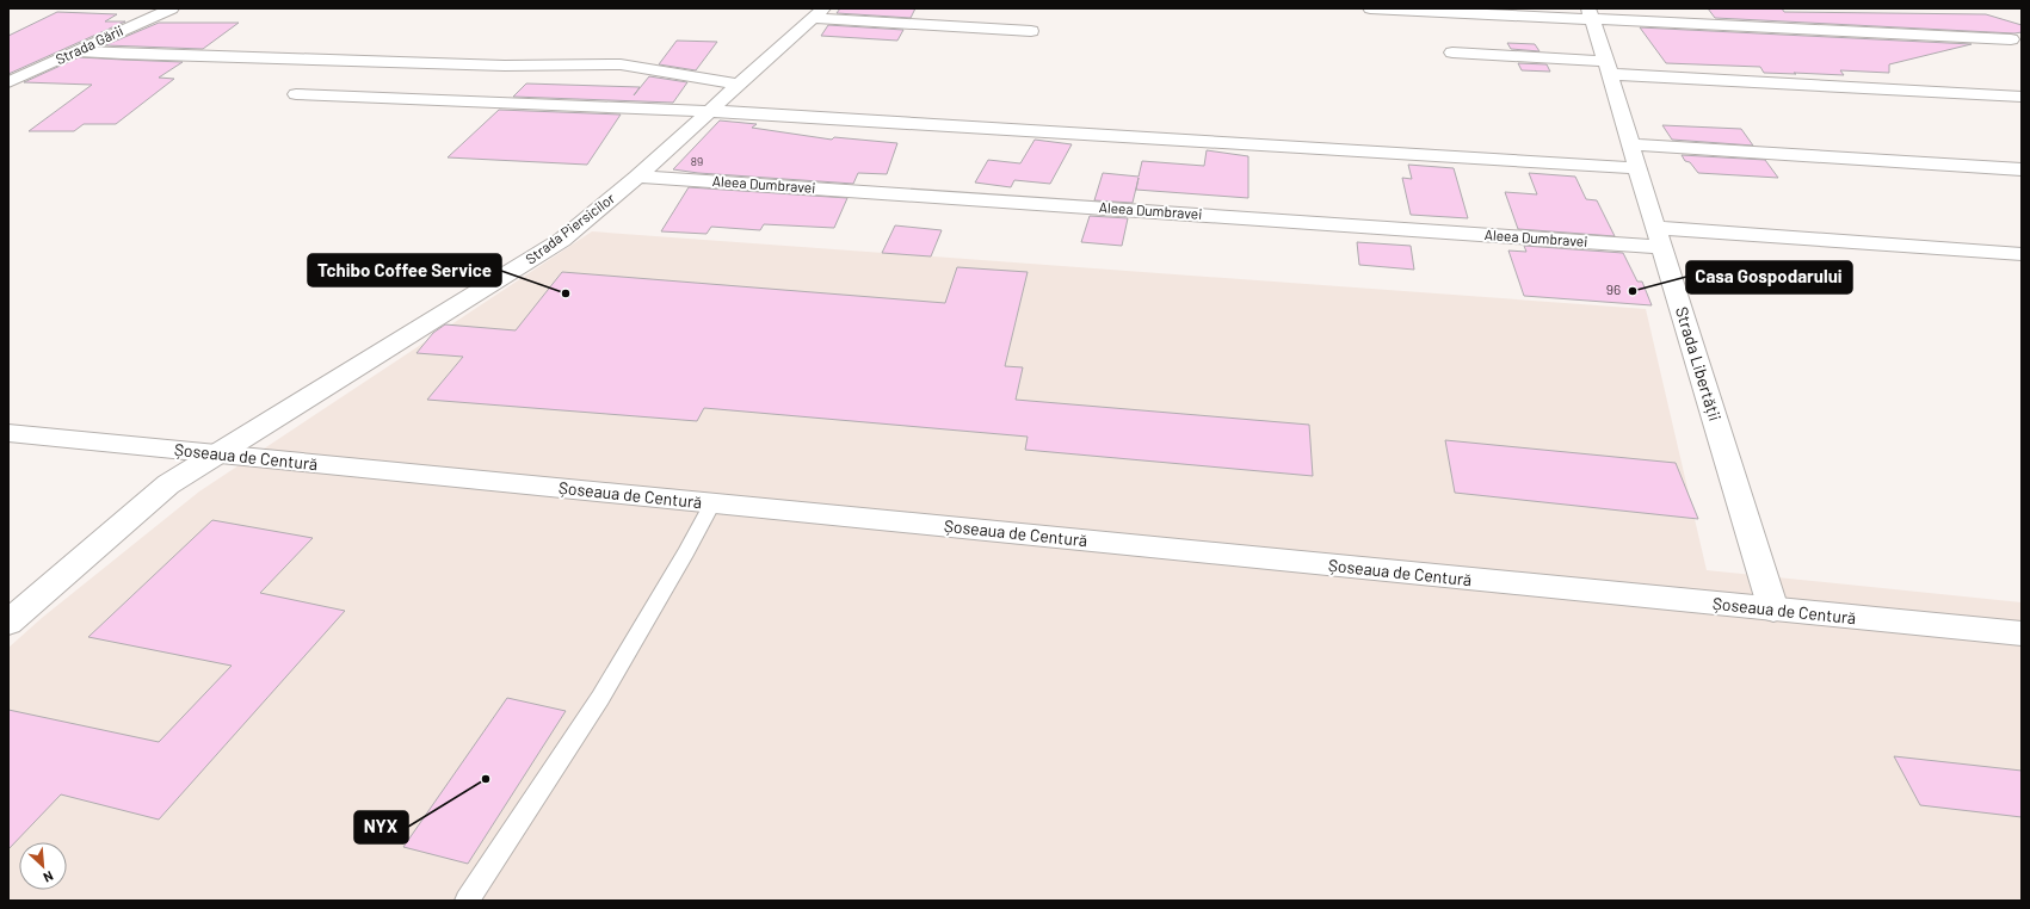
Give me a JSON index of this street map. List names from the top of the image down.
{
  "streets": {
    "street": [
      "Strada Gării",
      "Aleea Dumbravei",
      "Strada Piersicilor",
      "Strada Libertății",
      "Șoseaua de Centură"
    ]
  },
  "crossings": [
    ["Aleea Dumbravei", "Strada Piersicilor"],
    ["Aleea Dumbravei", "Strada Libertății"],
    ["Strada Piersicilor", "Șoseaua de Centură"],
    ["Strada Libertății", "Șoseaua de Centură"]
  ],
  "places": ["Casa Gospodarului", "Tchibo Coffee Service", "NYX"],
  "house_numbers": ["89", "96"],
  "north": "bottom right"
}
